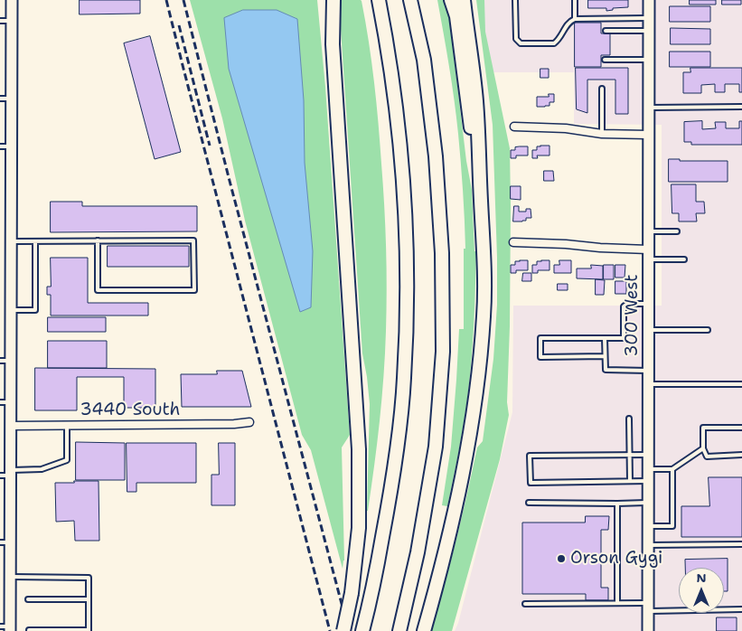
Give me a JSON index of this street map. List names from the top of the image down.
{
  "streets": {
    "street": ["300 West", "3440 South"]
  },
  "places": ["Orson Gygi"],
  "north": "top"
}
